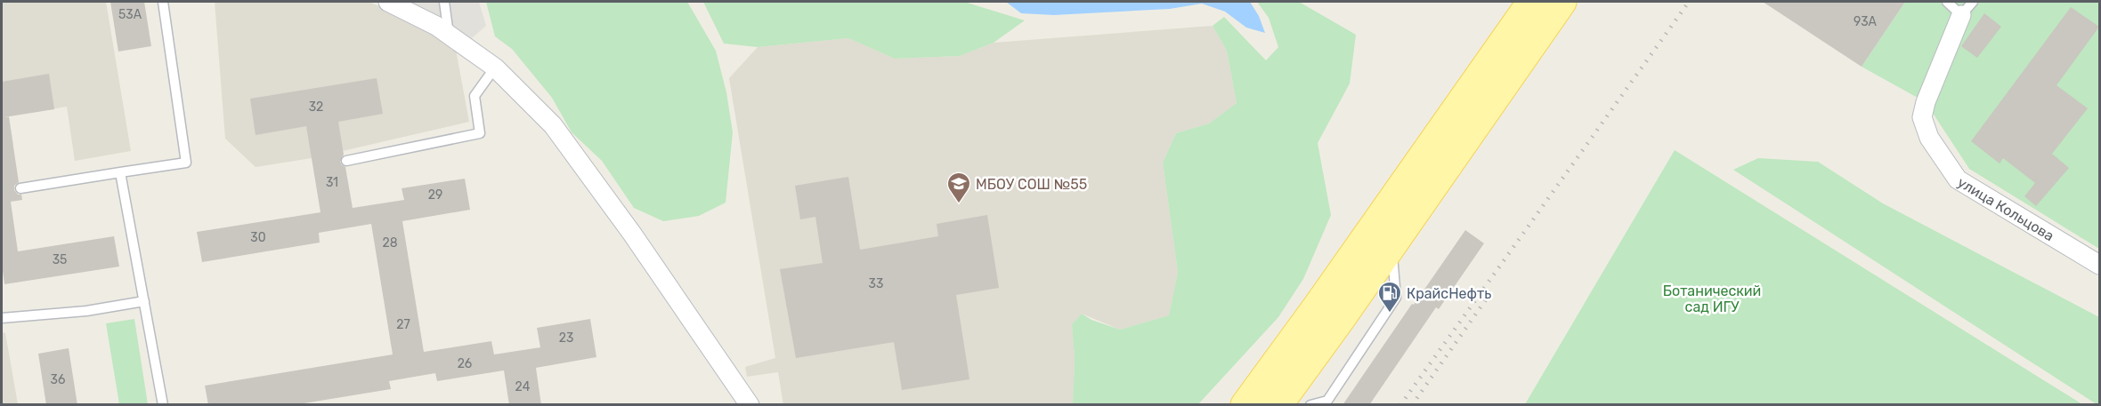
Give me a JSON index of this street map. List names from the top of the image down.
{
  "streets": {
    "street": ["улица Кольцова"]
  },
  "parks": ["Ботанический сад ИГУ"],
  "places": {
    "school or university": ["МБОУ СОШ №55"],
    "fuel station": ["КрайсНефть"]
  },
  "house_numbers": [
    "53А",
    "93А",
    "32",
    "31",
    "29",
    "30",
    "28",
    "35",
    "33",
    "27",
    "23",
    "26",
    "36",
    "24"
  ]
}
